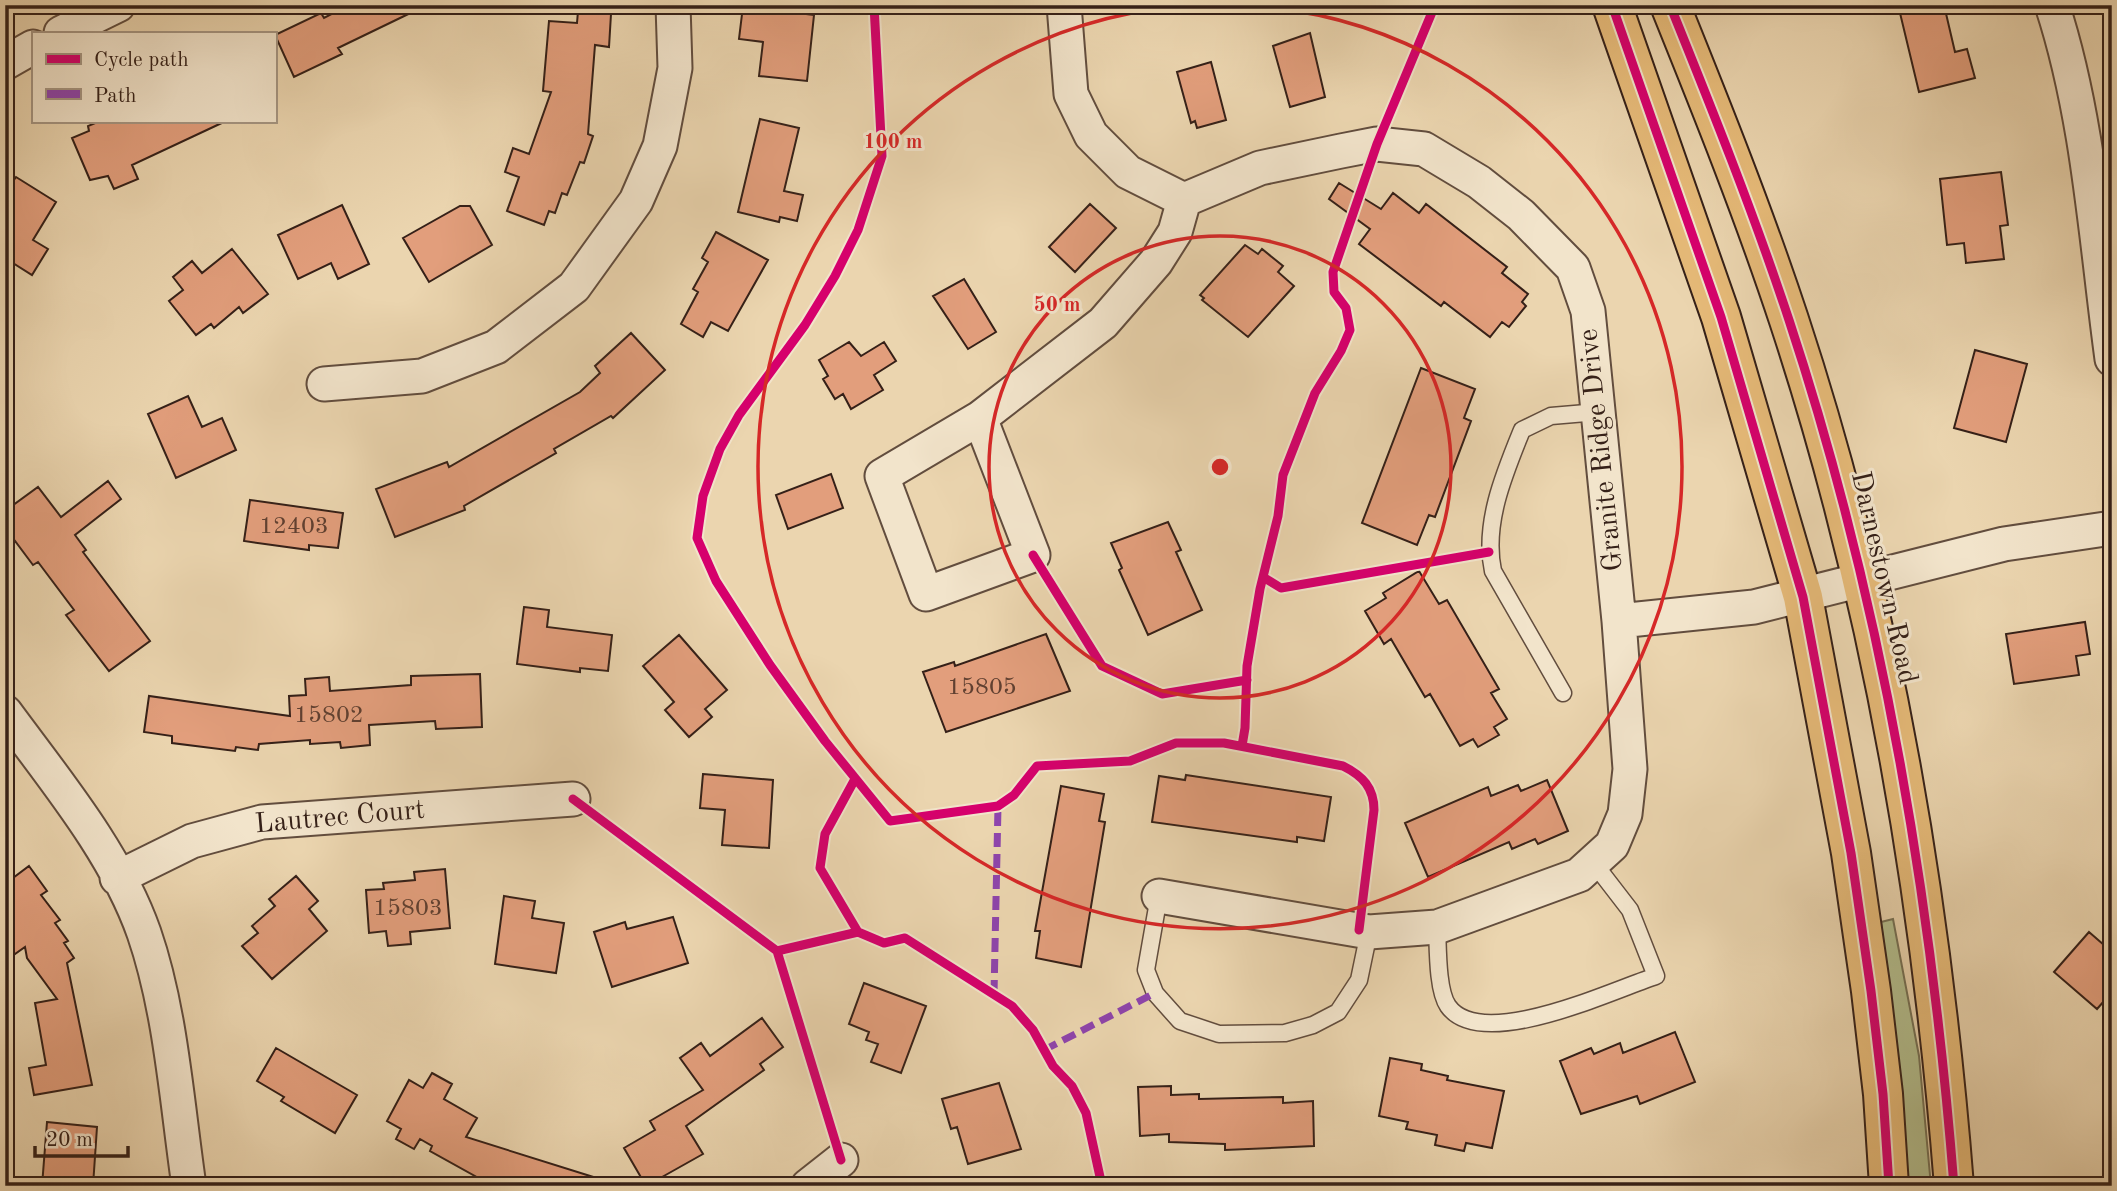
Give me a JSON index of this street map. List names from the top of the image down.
{
  "streets": {
    "main road": ["Darnestown Road"],
    "street": ["Granite Ridge Drive", "Lautrec Court"]
  },
  "house_numbers": [
    "12403",
    "15805",
    "15802",
    "15803"
  ],
  "legend": ["Cycle path", "Path"],
  "scale_bar": "20 m",
  "rings": ["100 m", "50 m"]
}
